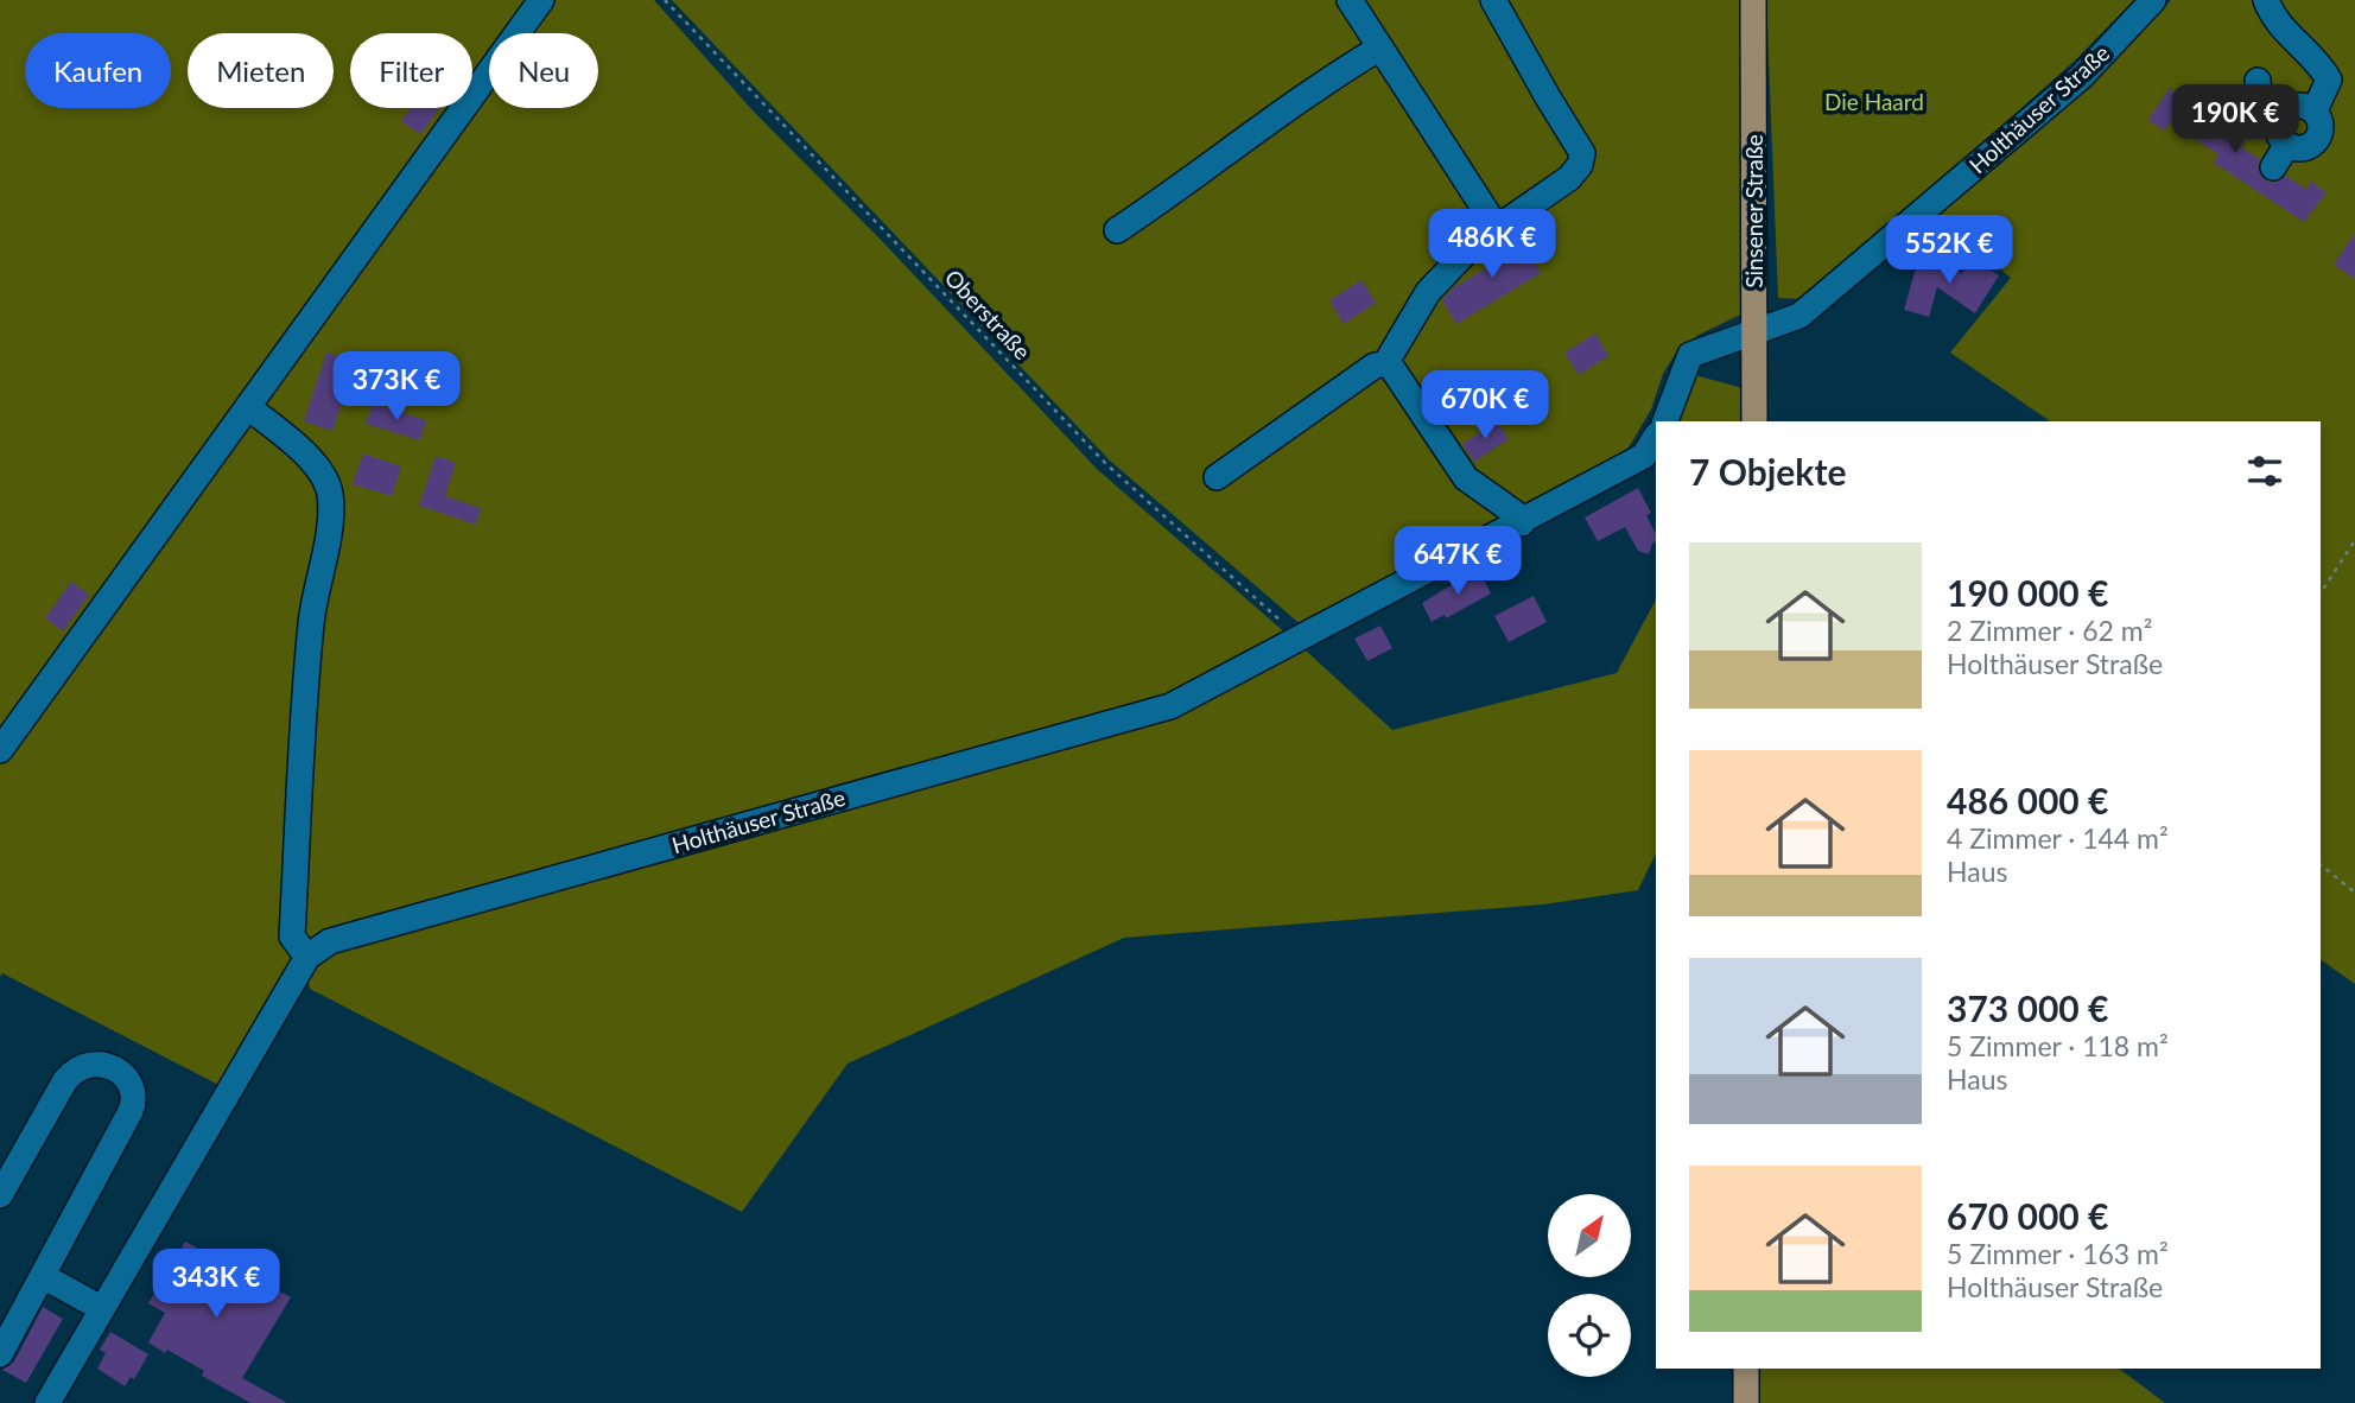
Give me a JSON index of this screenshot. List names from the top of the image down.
{
  "streets": {
    "main road": ["Sinsener Straße"],
    "street": ["Holthäuser Straße"],
    "path": ["Oberstraße"]
  },
  "crossings": [
    ["Holthäuser Straße", "Sinsener Straße"],
    ["Holthäuser Straße", "Oberstraße"]
  ],
  "parks": ["Die Haard"],
  "north": "top right",
  "page": {
    "chip": [
      "Kaufen",
      "Mieten",
      "Filter",
      "Neu"
    ],
    "price": [
      "190K €",
      "486K €",
      "552K €",
      "373K €",
      "670K €",
      "647K €",
      "343K €"
    ],
    "heading": "7 Objekte",
    "list": [
      {
        "name": "190 000 €",
        "note": "2 Zimmer · 62 m² · Holthäuser Straße"
      },
      {
        "name": "486 000 €",
        "note": "4 Zimmer · 144 m² · Haus"
      },
      {
        "name": "373 000 €",
        "note": "5 Zimmer · 118 m² · Haus"
      },
      {
        "name": "670 000 €",
        "note": "5 Zimmer · 163 m² · Holthäuser Straße"
      }
    ]
  }
}
